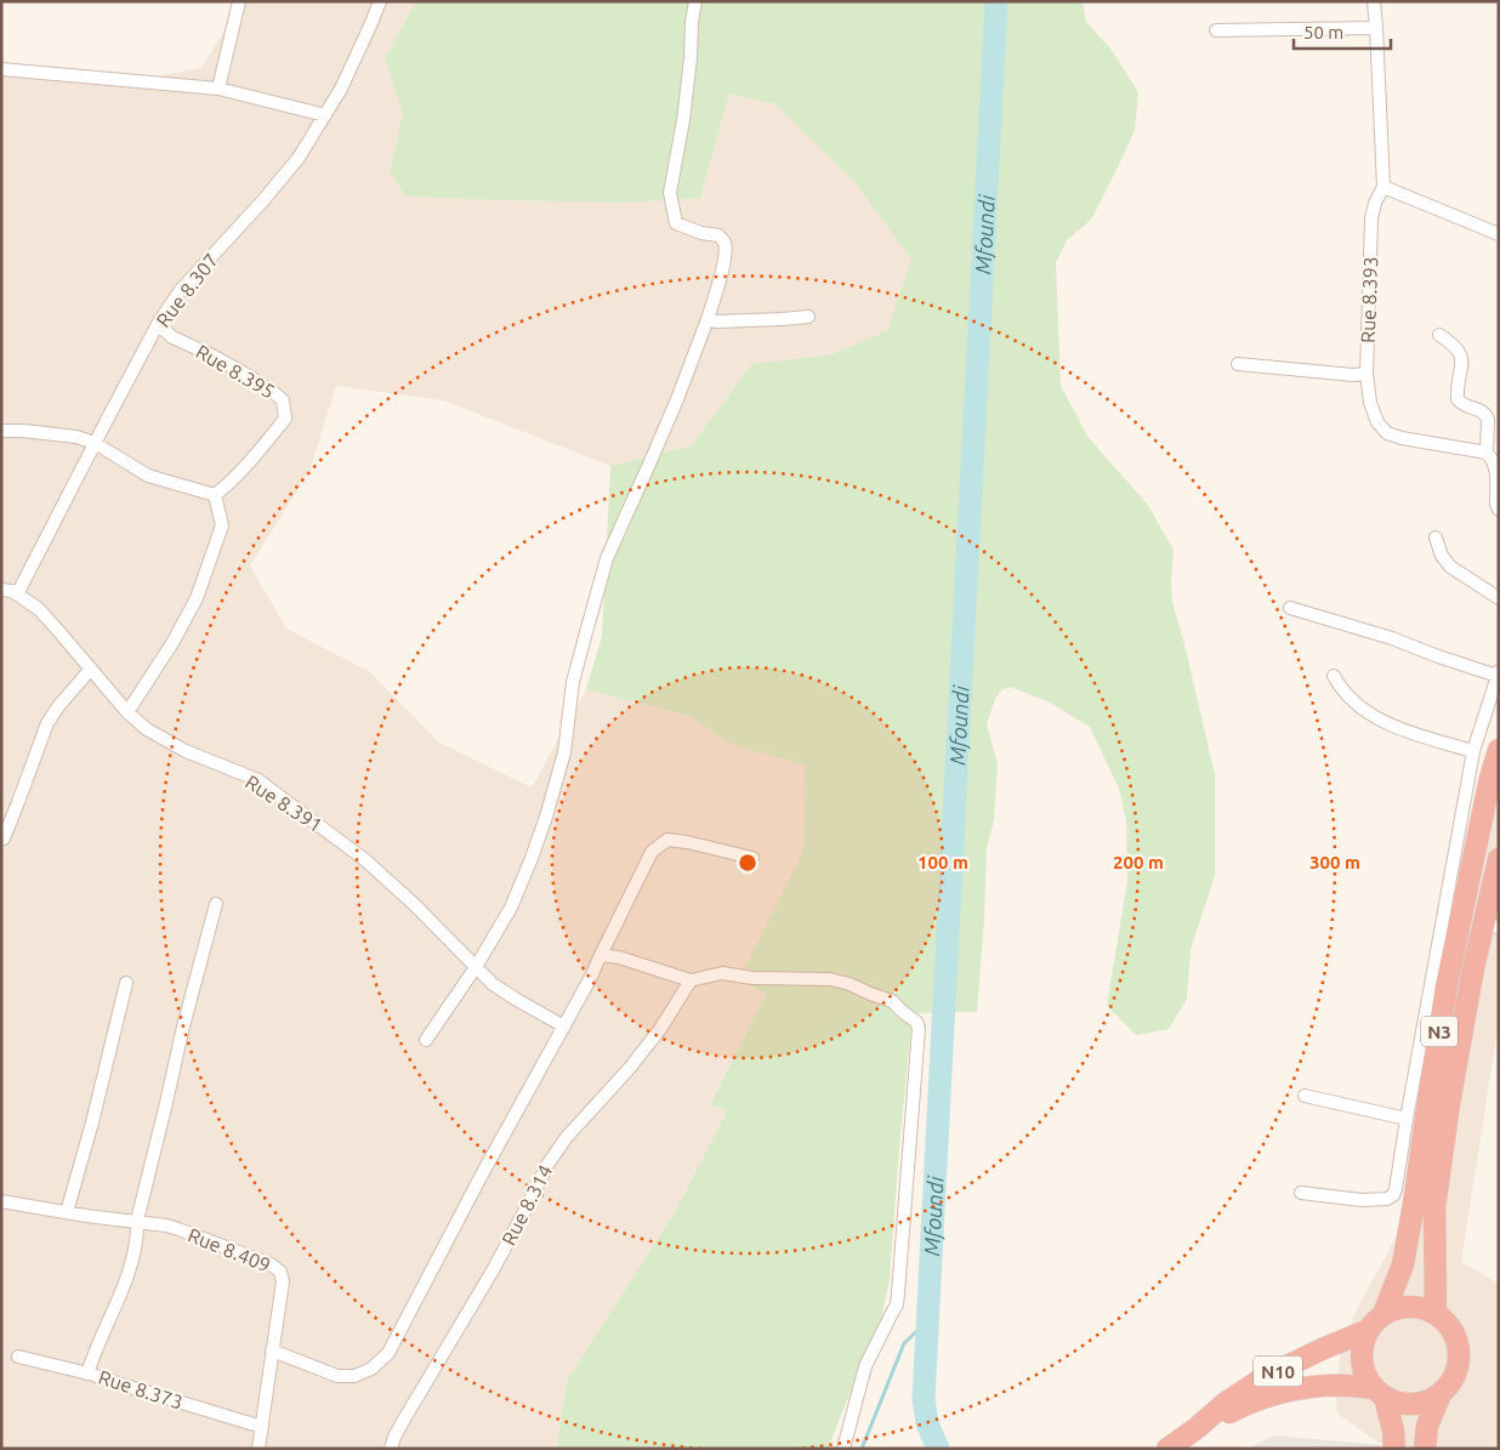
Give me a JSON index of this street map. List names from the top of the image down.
{
  "streets": {
    "highway": ["N3", "N10"],
    "street": [
      "Rue 8.307",
      "Rue 8.393",
      "Rue 8.395",
      "Rue 8.391",
      "Rue 8.314",
      "Rue 8.409",
      "Rue 8.373"
    ]
  },
  "crossings": [
    ["Rue 8.307", "Rue 8.395"],
    ["Rue 8.307", "Rue 8.391"],
    ["N3", "N10"],
    ["Rue 8.409", "Rue 8.373"]
  ],
  "water": ["Mfoundi"],
  "scale_bar": "50 m",
  "rings": ["100 m", "200 m", "300 m"]
}
